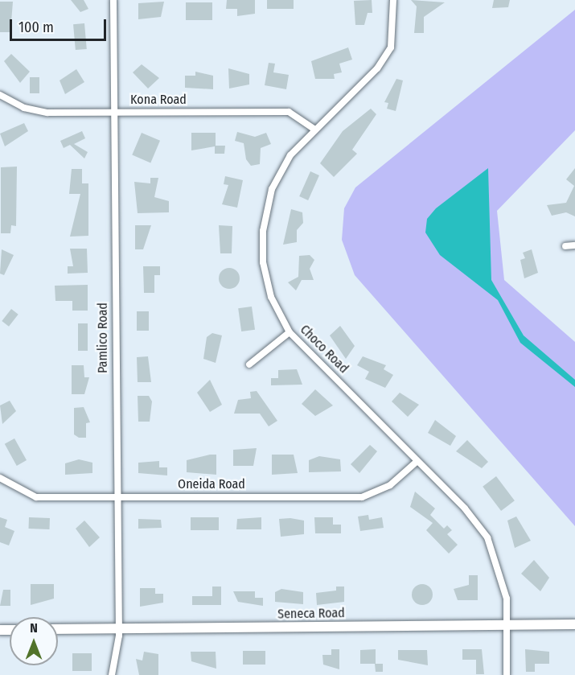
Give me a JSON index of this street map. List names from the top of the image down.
{
  "streets": {
    "street": [
      "Kona Road",
      "Pamlico Road",
      "Choco Road",
      "Oneida Road",
      "Seneca Road"
    ]
  },
  "crossings": [
    ["Kona Road", "Pamlico Road"],
    ["Kona Road", "Choco Road"],
    ["Pamlico Road", "Oneida Road"],
    ["Pamlico Road", "Seneca Road"],
    ["Choco Road", "Oneida Road"],
    ["Choco Road", "Seneca Road"]
  ],
  "scale_bar": "100 m",
  "north": "top"
}
